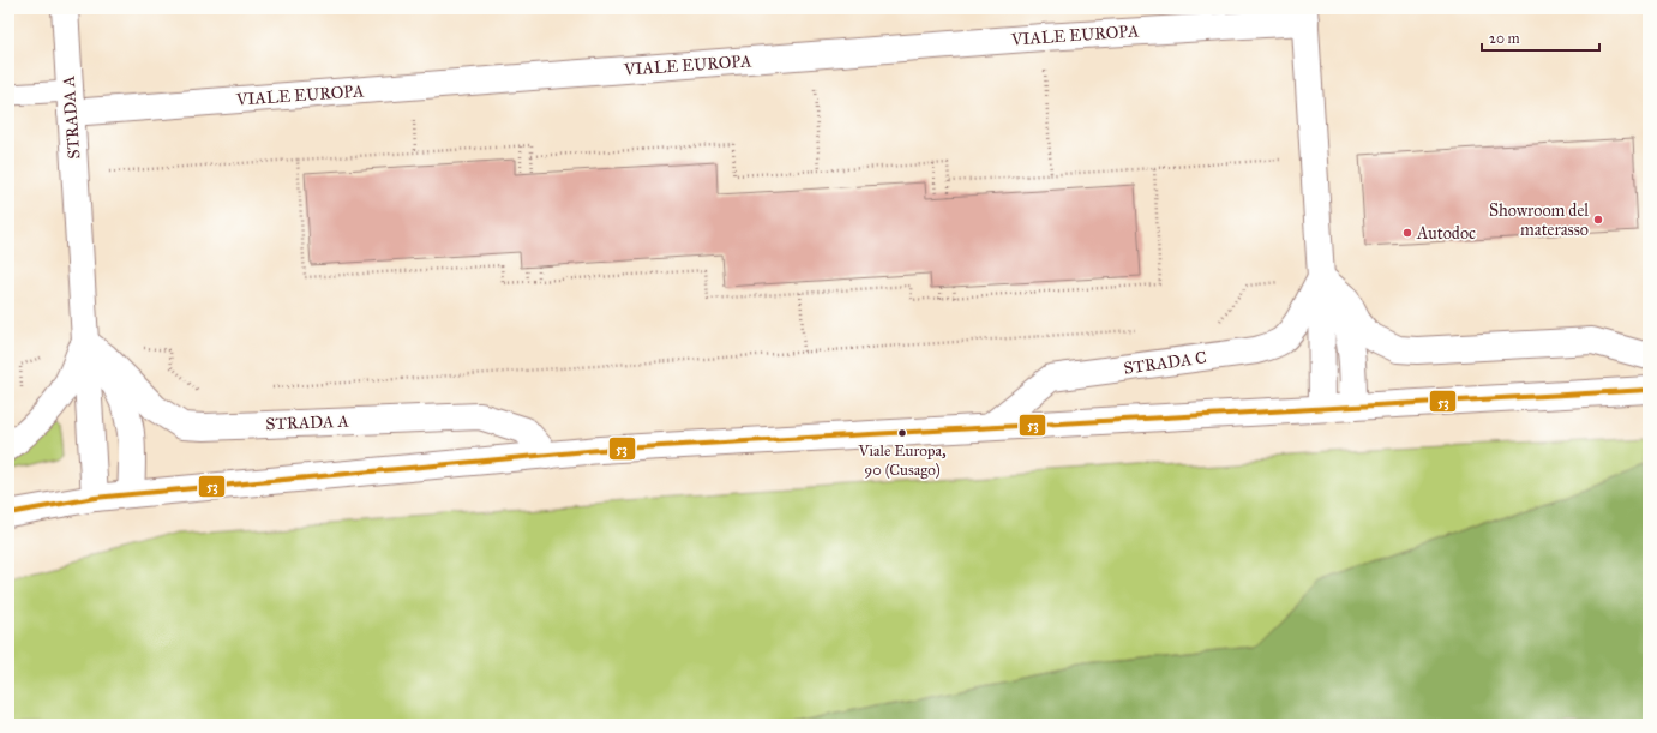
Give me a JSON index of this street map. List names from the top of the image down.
{
  "streets": {
    "street": ["VIALE EUROPA", "STRADA A", "STRADA C"]
  },
  "crossings": [
    ["VIALE EUROPA", "STRADA A"]
  ],
  "places": ["Showroom del materasso", "Autodoc", "Viale Europa, 90 (Cusago)"],
  "lines": ["transit line 53"],
  "scale_bar": "20 m"
}
